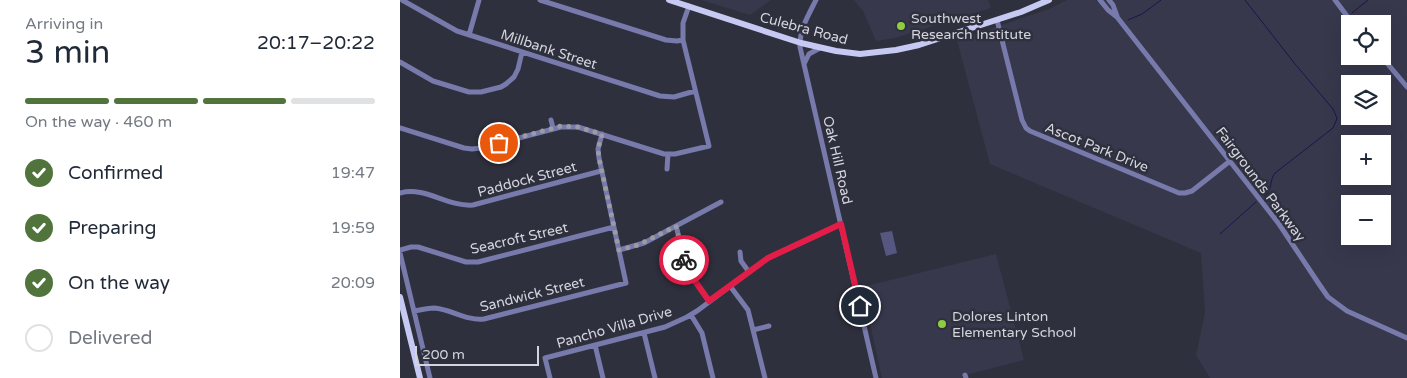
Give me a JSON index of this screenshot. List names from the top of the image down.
{
  "streets": {
    "main road": ["Culebra Road"],
    "street": [
      "Millbank Street",
      "Ascot Park Drive",
      "Oak Hill Road",
      "Paddock Street",
      "Fairgrounds Parkway",
      "Seacroft Street",
      "Sandwick Street",
      "Pancho Villa Drive"
    ]
  },
  "crossings": [
    ["Culebra Road", "Ascot Park Drive"],
    ["Culebra Road", "Oak Hill Road"],
    ["Ascot Park Drive", "Fairgrounds Parkway"],
    ["Oak Hill Road", "Pancho Villa Drive"]
  ],
  "places": ["Southwest Research Institute", "Dolores Linton Elementary School"],
  "scale_bar": "200 m",
  "page": {
    "heading": ["3 min", "Arriving in", "20:17–20:22"],
    "map_buttons": ["+", "−"],
    "bar": "On the way · 460 m",
    "list": [
      ["Confirmed", "19:47"],
      ["Preparing", "19:59"],
      ["On the way", "20:09"],
      "Delivered"
    ],
    "scale": "200 m"
  }
}
